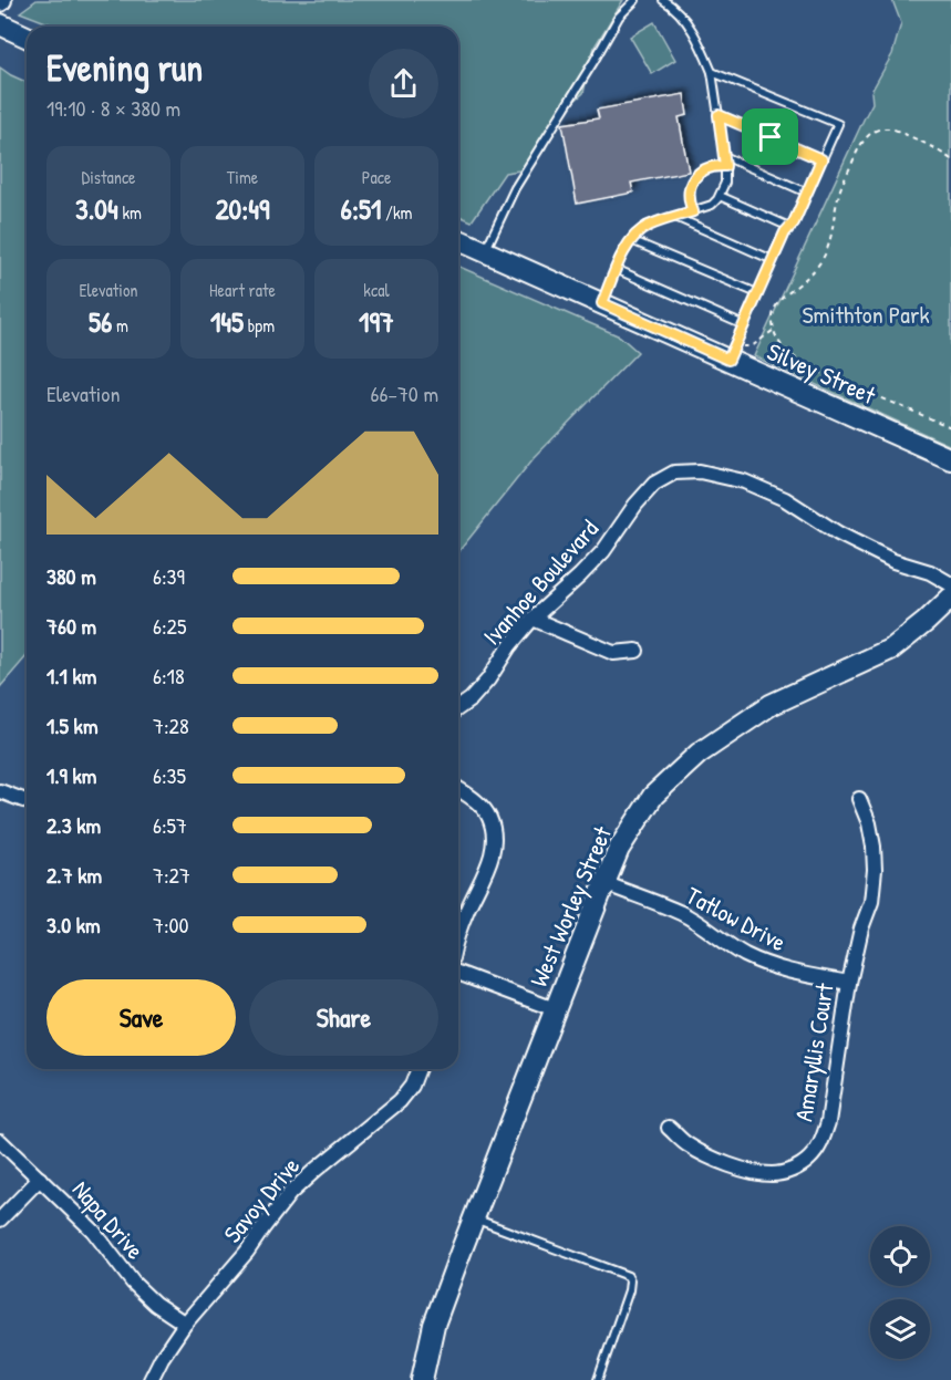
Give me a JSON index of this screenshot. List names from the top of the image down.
{
  "streets": {
    "street": [
      "Silvey Street",
      "Ivanhoe Boulevard",
      "West Worley Street",
      "Tatlow Drive",
      "Amaryllis Court",
      "Savoy Drive",
      "Napa Drive"
    ]
  },
  "crossings": [
    ["West Worley Street", "Tatlow Drive"],
    ["Tatlow Drive", "Amaryllis Court"],
    ["Savoy Drive", "Napa Drive"]
  ],
  "parks": ["Smithton Park"],
  "page": {
    "heading": ["Evening run", "19:10 · 8 × 380 m"],
    "stats": [
      ["Distance", "3.04 km"],
      ["Time", "20:49"],
      ["Pace", "6:51 /km"],
      ["Elevation", "56 m"],
      ["Heart rate", "145 bpm"],
      ["kcal", "197"]
    ],
    "chart": ["Elevation", "66–70 m"],
    "list": [
      {
        "name": "380 m",
        "note": "6:39"
      },
      {
        "name": "760 m",
        "note": "6:25"
      },
      {
        "name": "1.1 km",
        "note": "6:18"
      },
      {
        "name": "1.5 km",
        "note": "7:28"
      },
      {
        "name": "1.9 km",
        "note": "6:35"
      },
      {
        "name": "2.3 km",
        "note": "6:57"
      },
      {
        "name": "2.7 km",
        "note": "7:27"
      },
      {
        "name": "3.0 km",
        "note": "7:00"
      }
    ],
    "buttons": ["Save", "Share"]
  }
}
